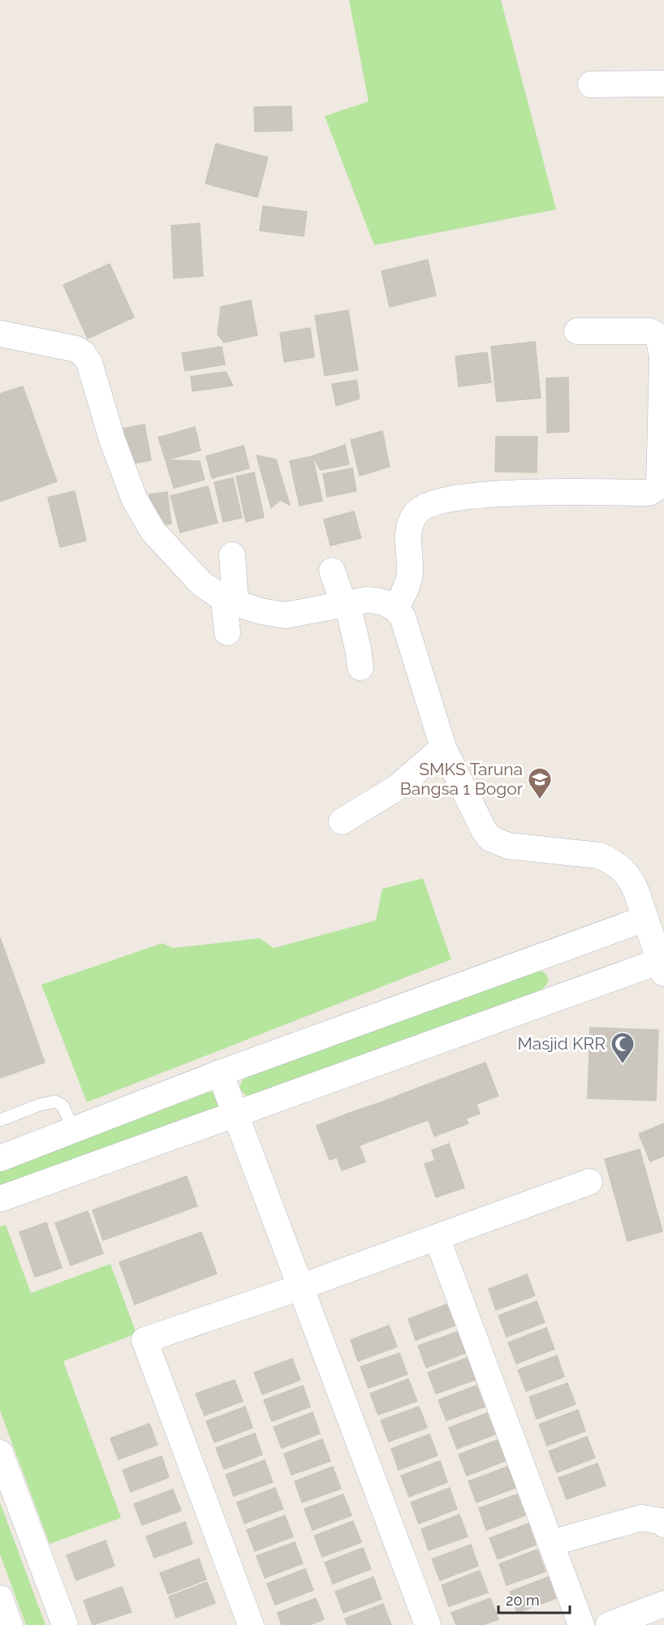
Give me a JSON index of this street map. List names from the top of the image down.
{
  "places": {
    "school or university": ["SMKS Taruna Bangsa 1 Bogor"],
    "mosque": ["Masjid KRR"]
  },
  "scale_bar": "20 m"
}
